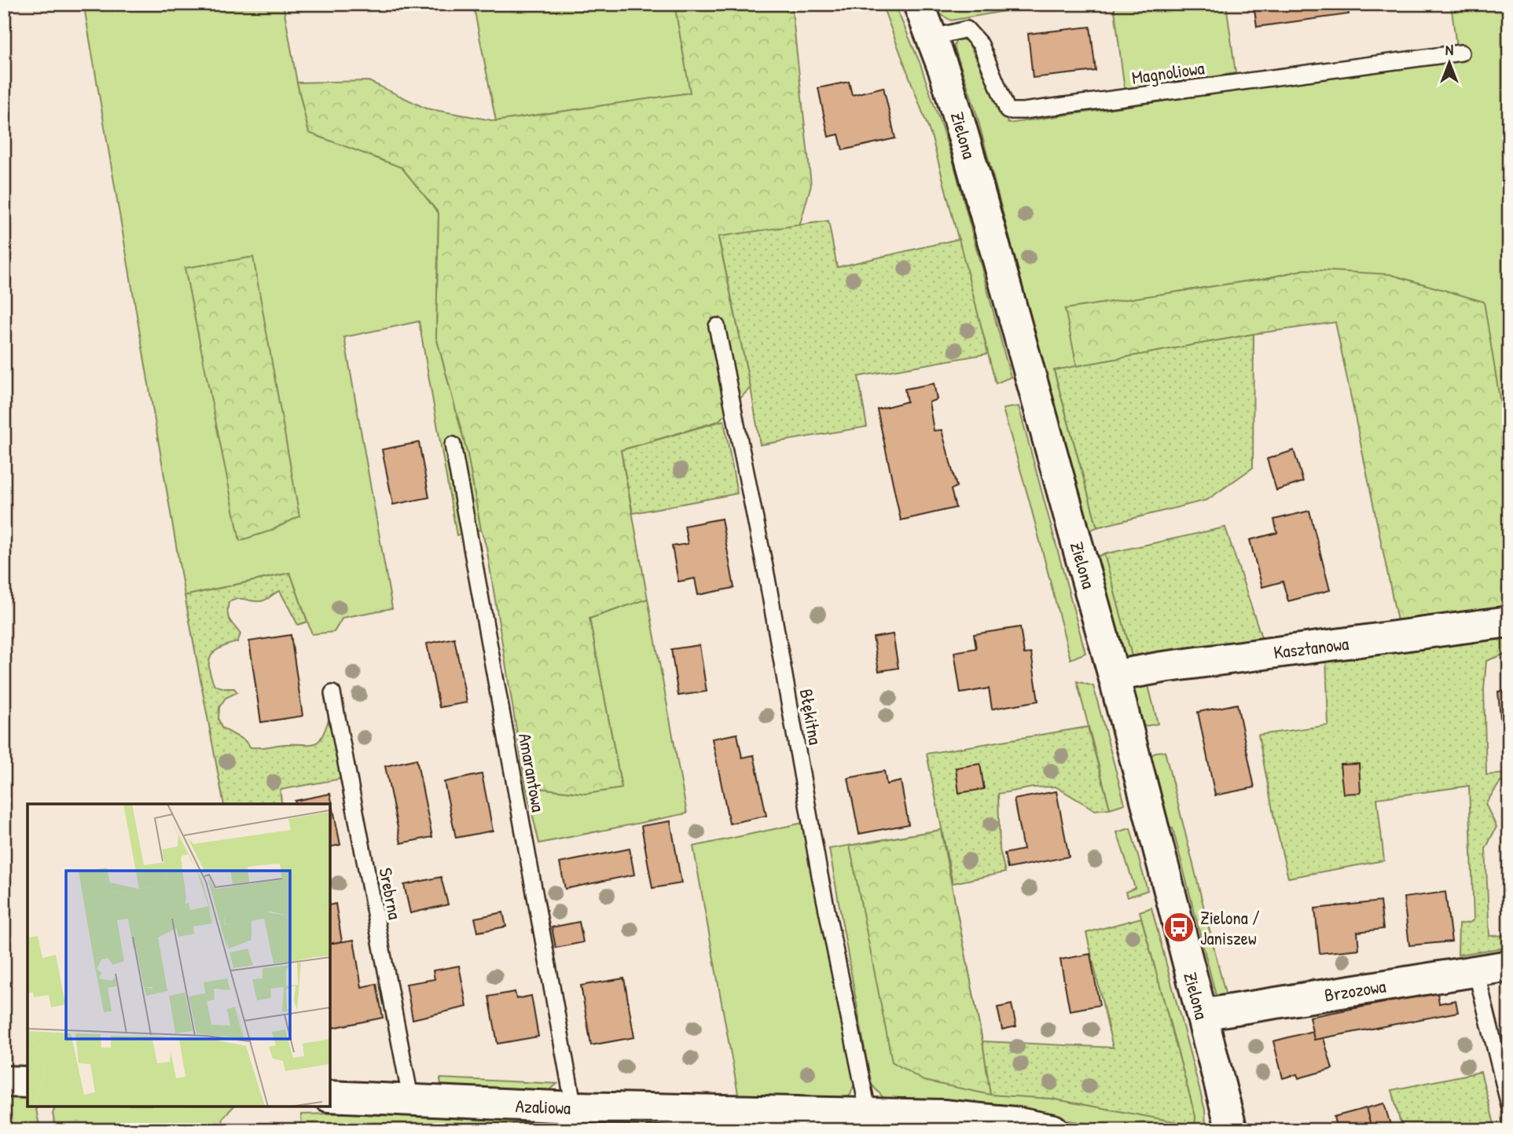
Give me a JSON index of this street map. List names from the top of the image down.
{
  "streets": {
    "street": [
      "Zielona",
      "Kasztanowa",
      "Brzozowa",
      "Azaliowa"
    ],
    "lane": [
      "Magnoliowa",
      "Błękitna",
      "Amarantowa",
      "Srebrna"
    ]
  },
  "crossings": [
    ["Magnoliowa", "Zielona"],
    ["Zielona", "Kasztanowa"],
    ["Zielona", "Brzozowa"],
    ["Błękitna", "Azaliowa"],
    ["Amarantowa", "Azaliowa"],
    ["Srebrna", "Azaliowa"]
  ],
  "places": {
    "bus stop": ["Zielona / Janiszew"]
  },
  "north": "top"
}
